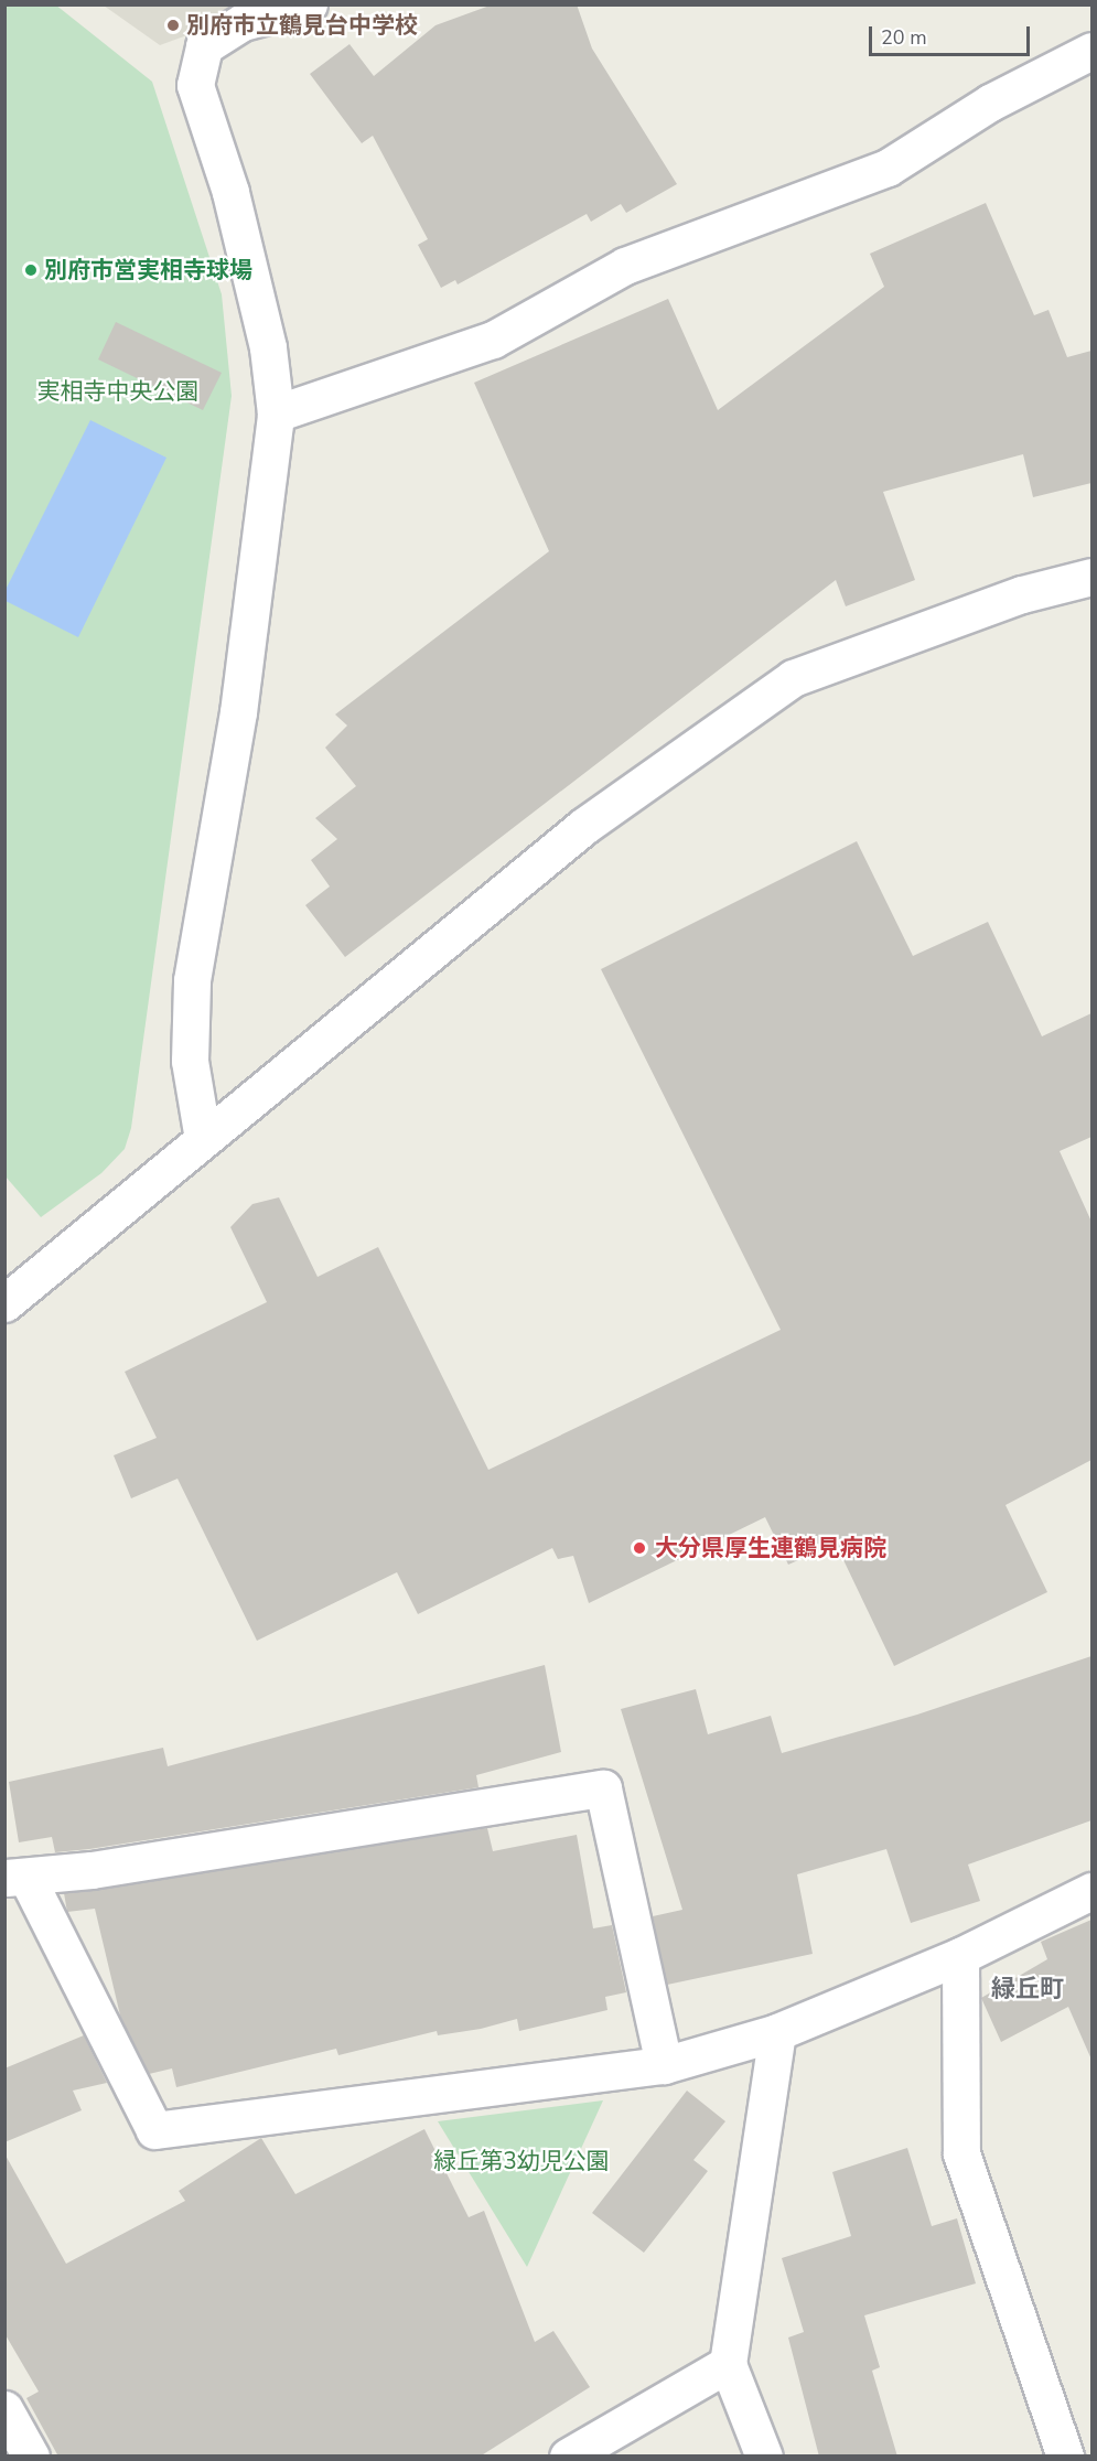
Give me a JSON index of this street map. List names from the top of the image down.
{
  "districts": ["緑丘町"],
  "parks": ["実相寺中央公園", "緑丘第3幼児公園"],
  "places": ["別府市立鶴見台中学校", "別府市営実相寺球場", "大分県厚生連鶴見病院"],
  "scale_bar": "20 m"
}
